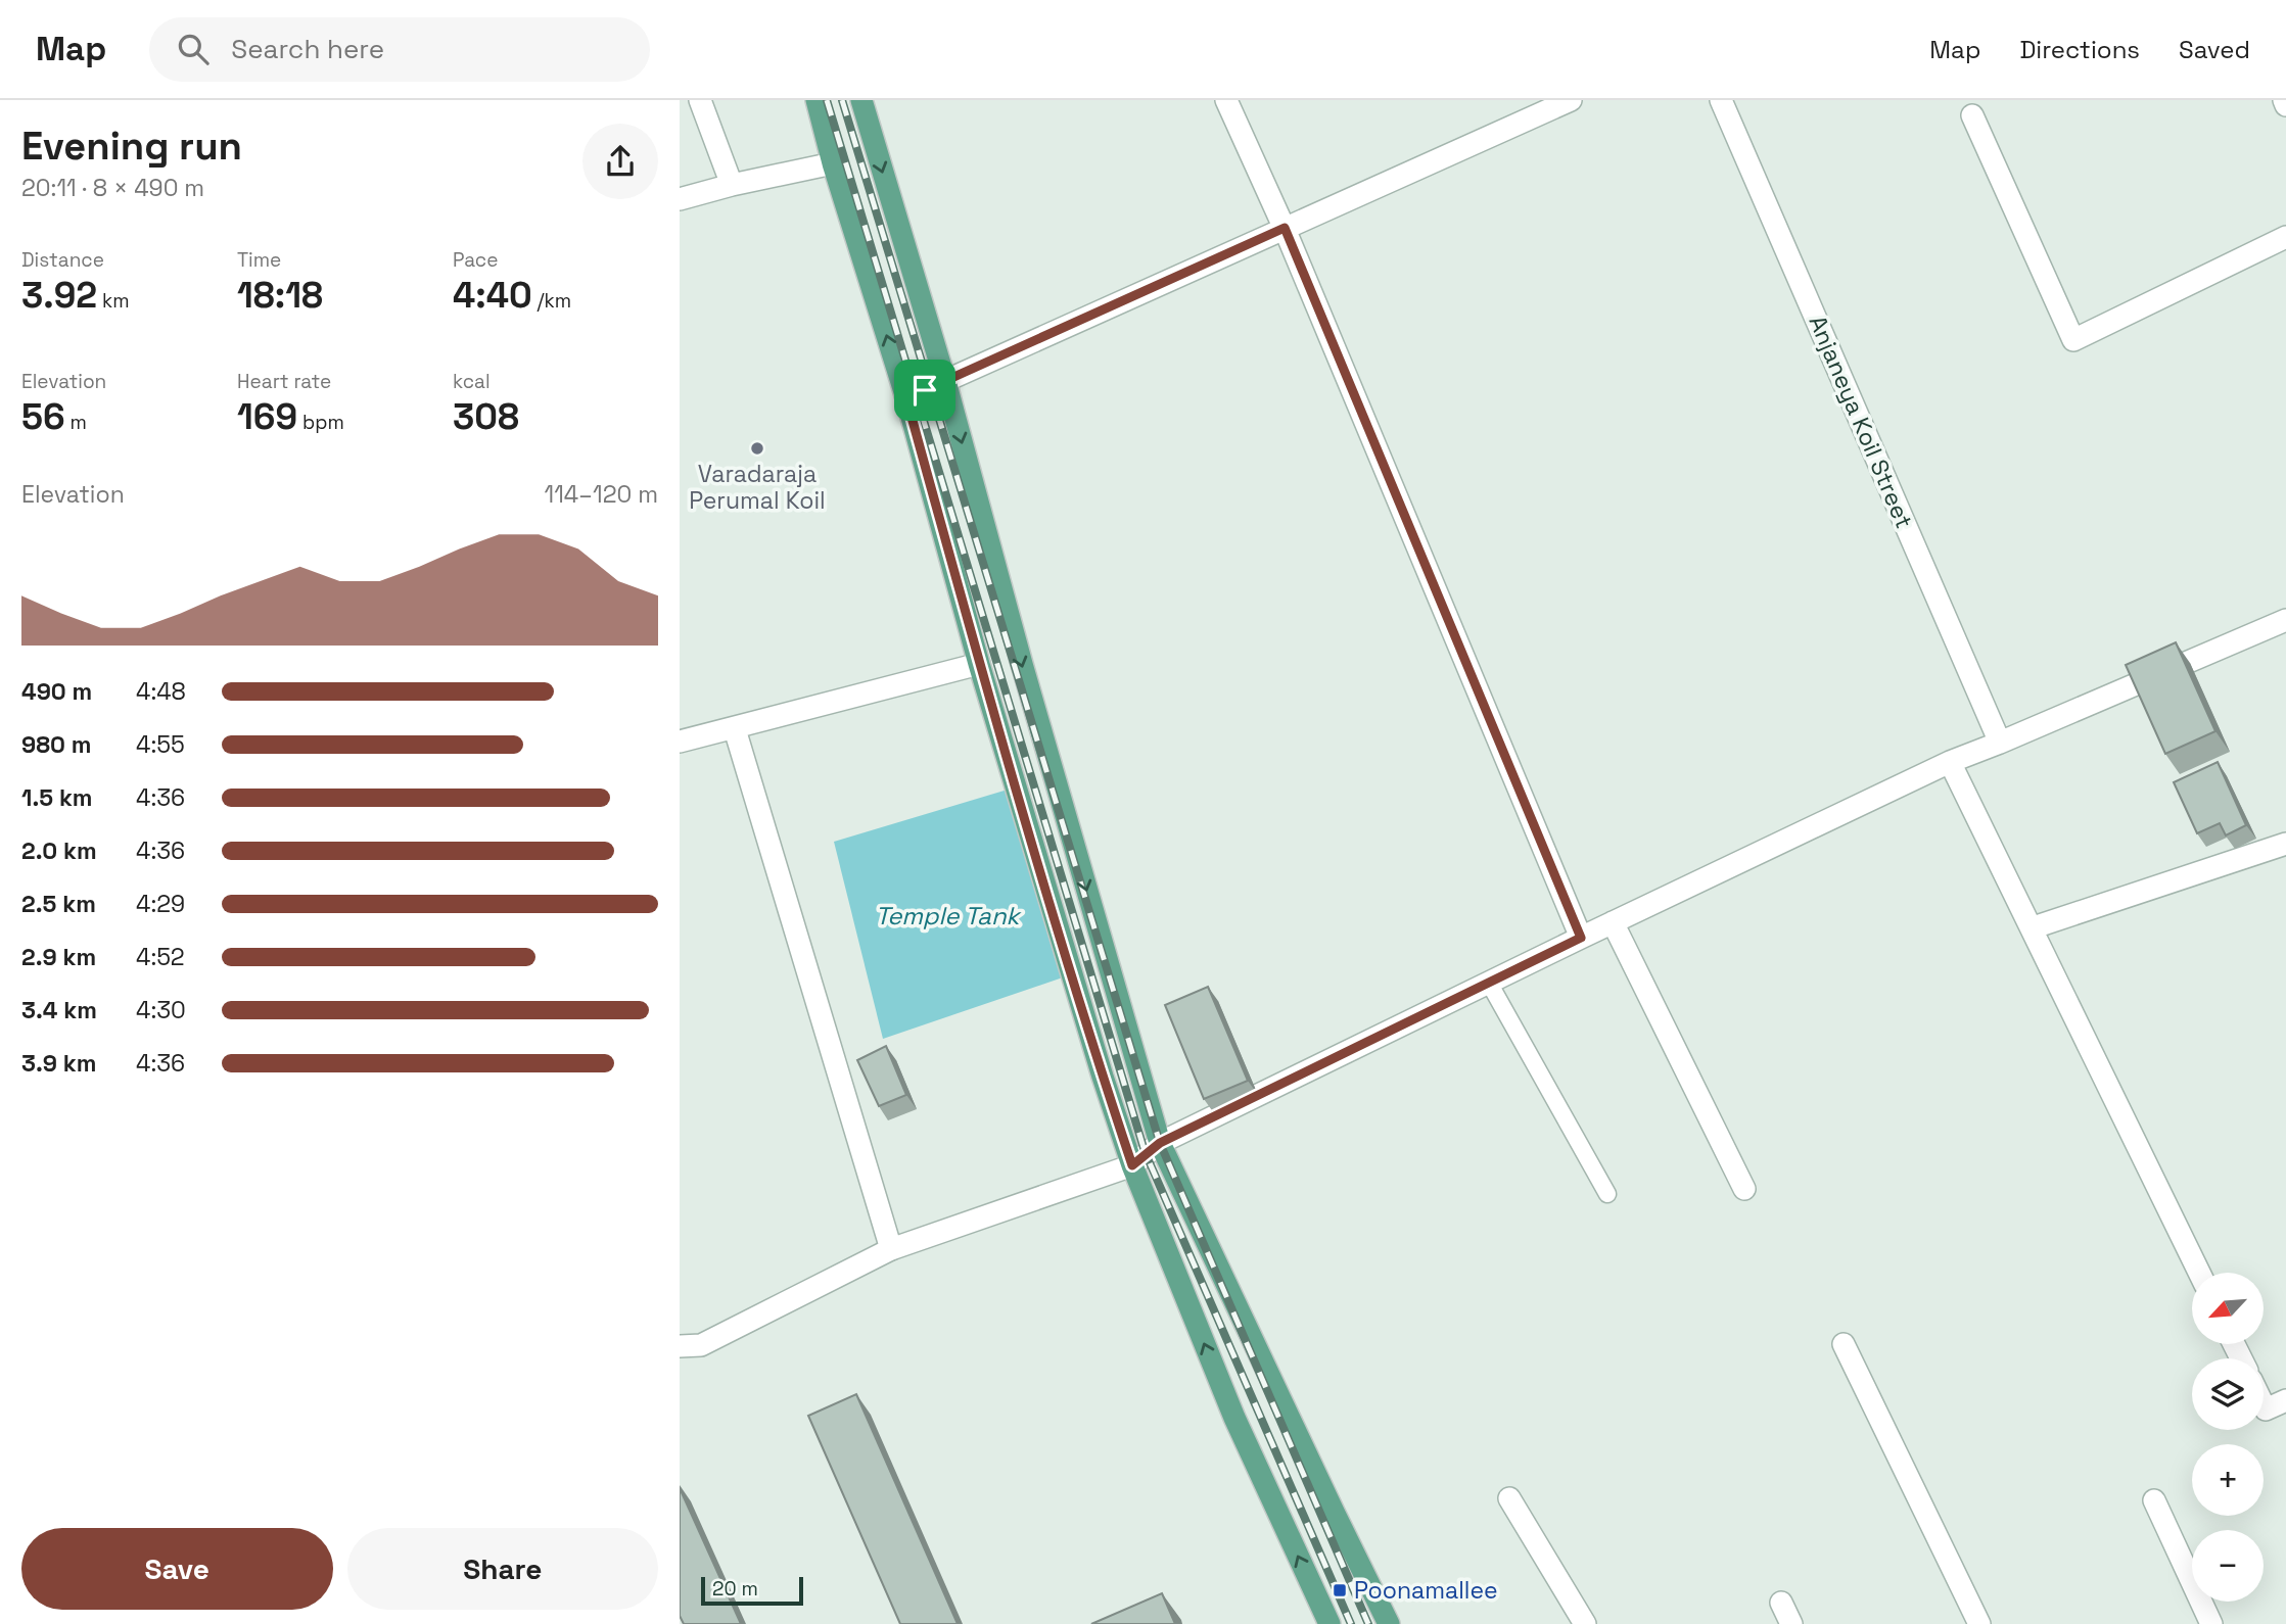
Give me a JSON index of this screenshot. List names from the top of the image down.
{
  "streets": {
    "street": ["Anjaneya Koil Street"]
  },
  "water": ["Temple Tank"],
  "places": {
    "other": ["Varadaraja Perumal Koil"],
    "transit": ["Poonamallee"]
  },
  "scale_bar": "20 m",
  "north": "bottom left",
  "page": {
    "header": "Map",
    "search": "Search here",
    "nav": ["Map", "Directions", "Saved"],
    "heading": ["Evening run", "20:11 · 8 × 490 m"],
    "stats": [
      ["Distance", "3.92 km"],
      ["Time", "18:18"],
      ["Pace", "4:40 /km"],
      ["Elevation", "56 m"],
      ["Heart rate", "169 bpm"],
      ["kcal", "308"]
    ],
    "chart": ["Elevation", "114–120 m"],
    "list": [
      {
        "name": "490 m",
        "note": "4:48"
      },
      {
        "name": "980 m",
        "note": "4:55"
      },
      {
        "name": "1.5 km",
        "note": "4:36"
      },
      {
        "name": "2.0 km",
        "note": "4:36"
      },
      {
        "name": "2.5 km",
        "note": "4:29"
      },
      {
        "name": "2.9 km",
        "note": "4:52"
      },
      {
        "name": "3.4 km",
        "note": "4:30"
      },
      {
        "name": "3.9 km",
        "note": "4:36"
      }
    ],
    "map_buttons": ["+", "−"],
    "buttons": ["Save", "Share"],
    "scale": "20 m"
  }
}
